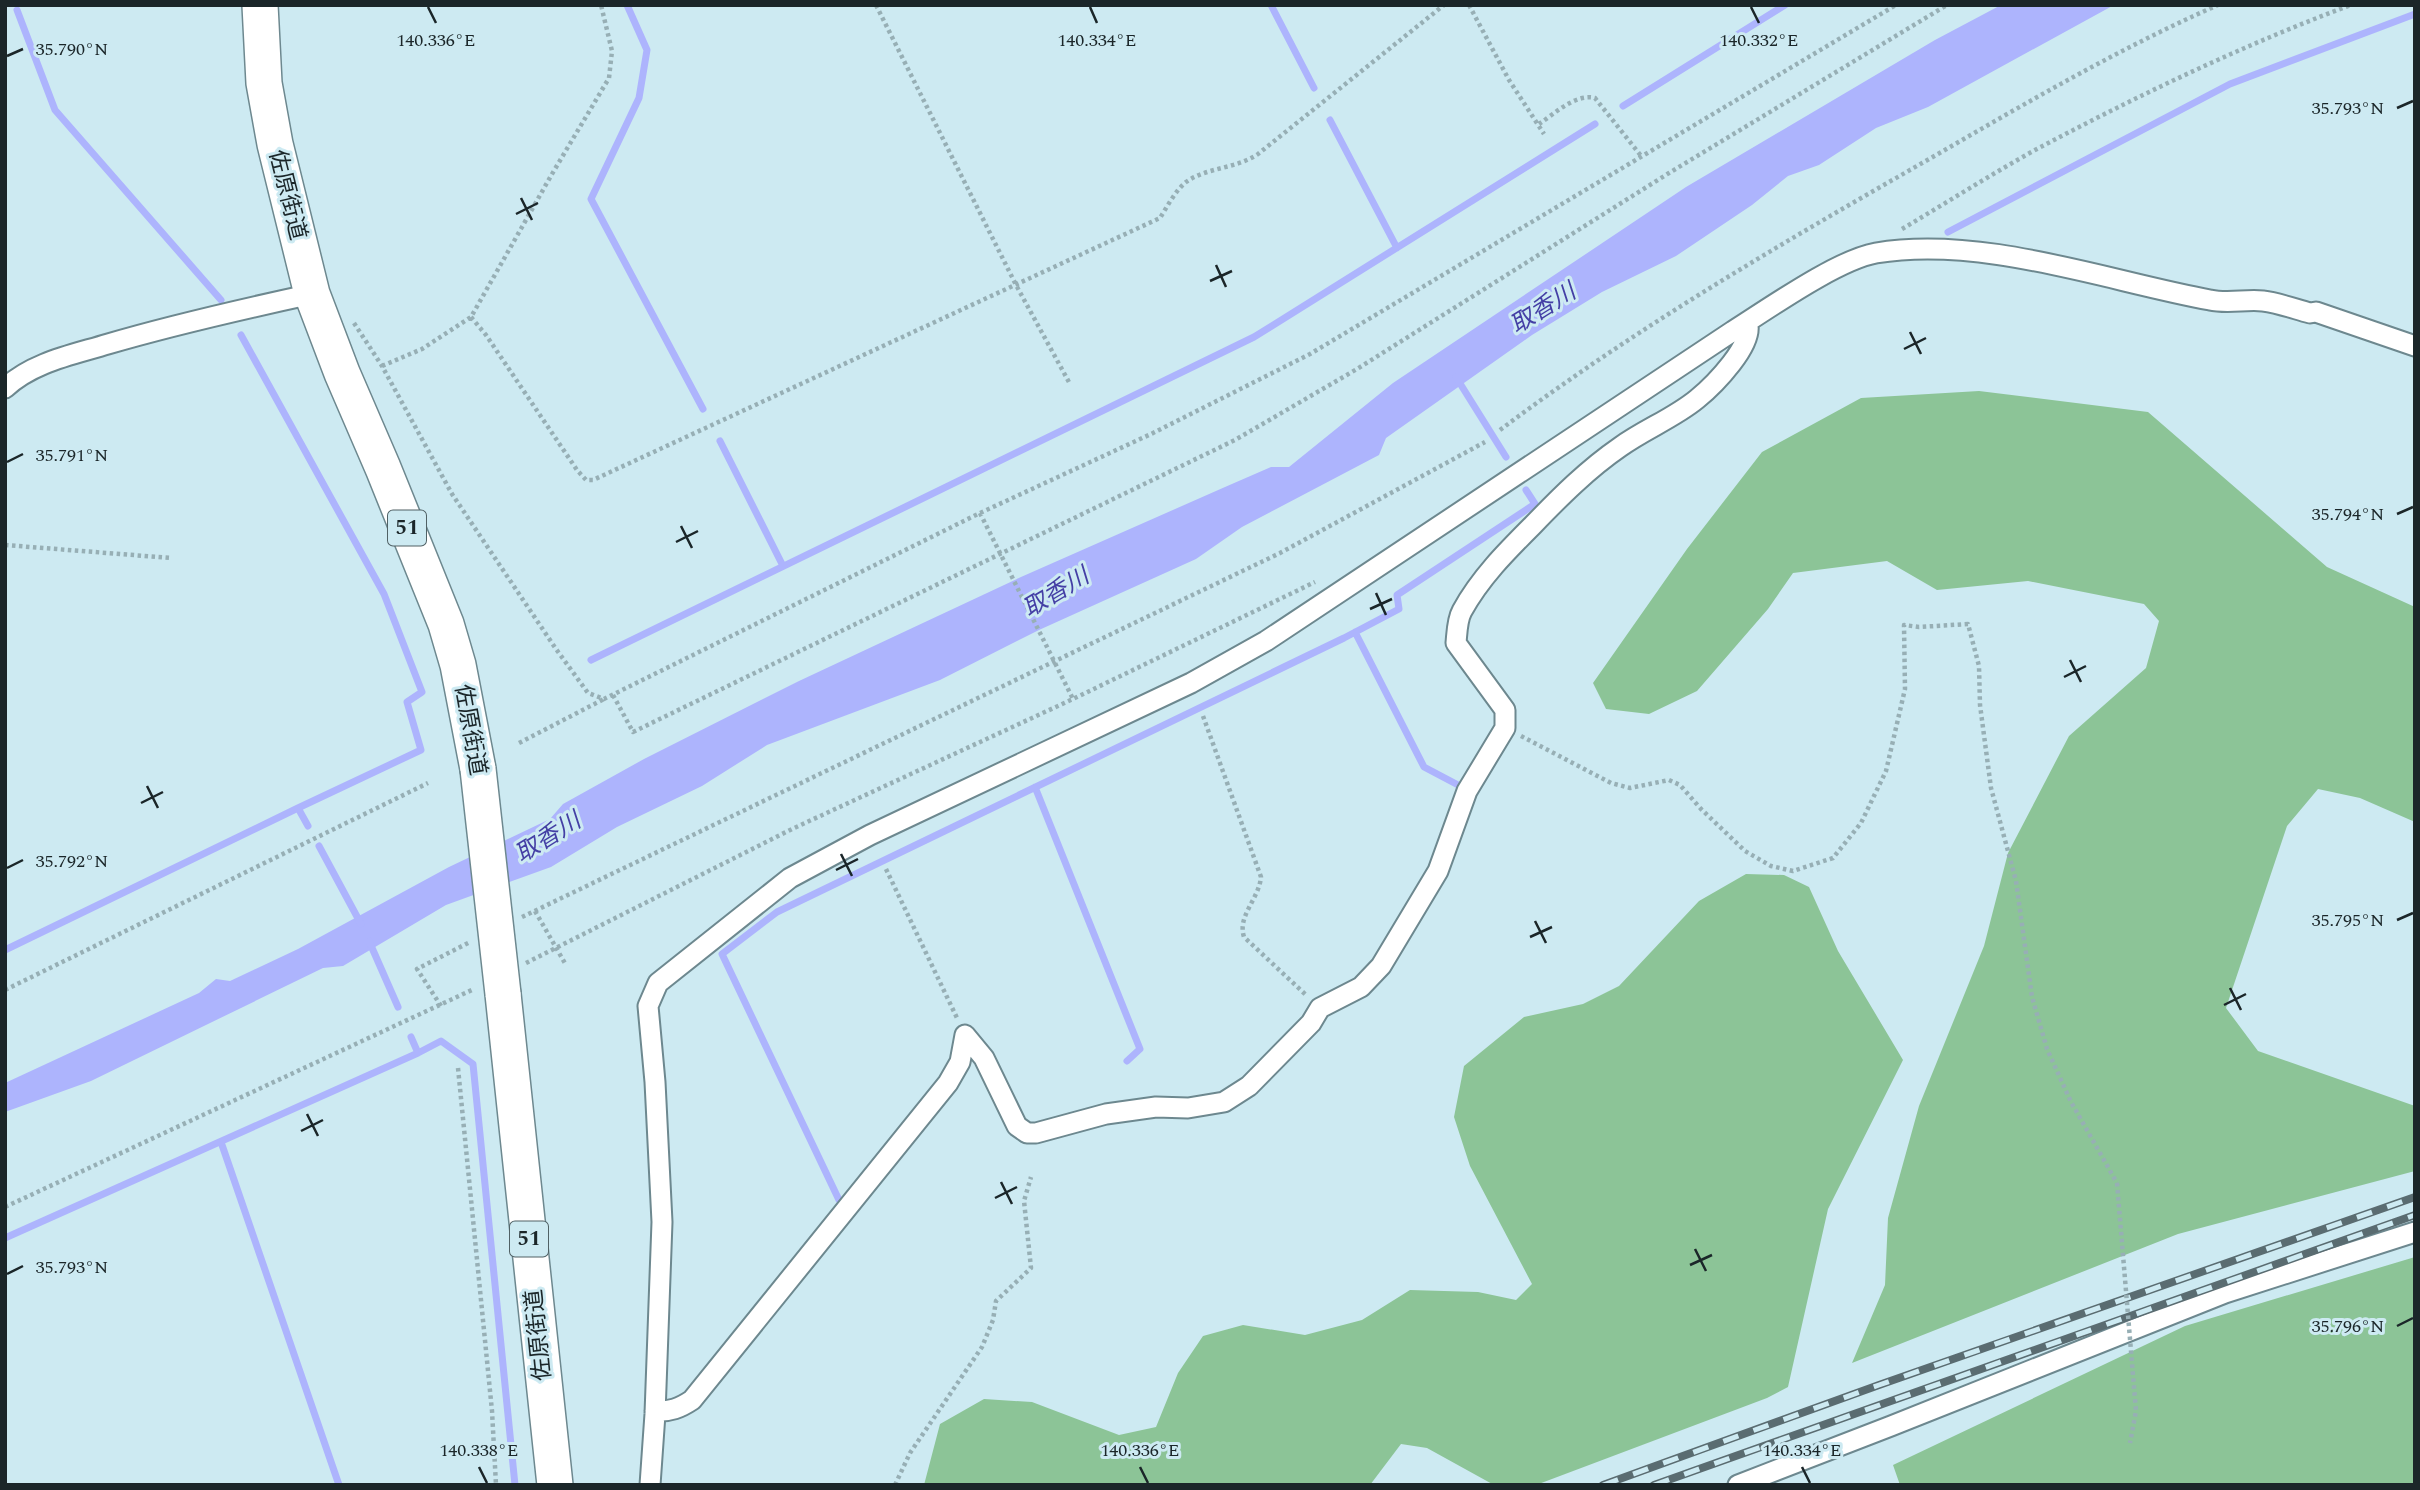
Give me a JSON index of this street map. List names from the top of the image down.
{
  "streets": {
    "highway": ["佐原街道", "51"]
  },
  "water": ["取香川"],
  "coordinates": [
    "140.332°E",
    "140.336°E",
    "140.334°E",
    "35.790°N",
    "35.793°N",
    "35.791°N",
    "35.794°N",
    "35.792°N",
    "35.795°N",
    "35.796°N",
    "140.338°E"
  ]
}
